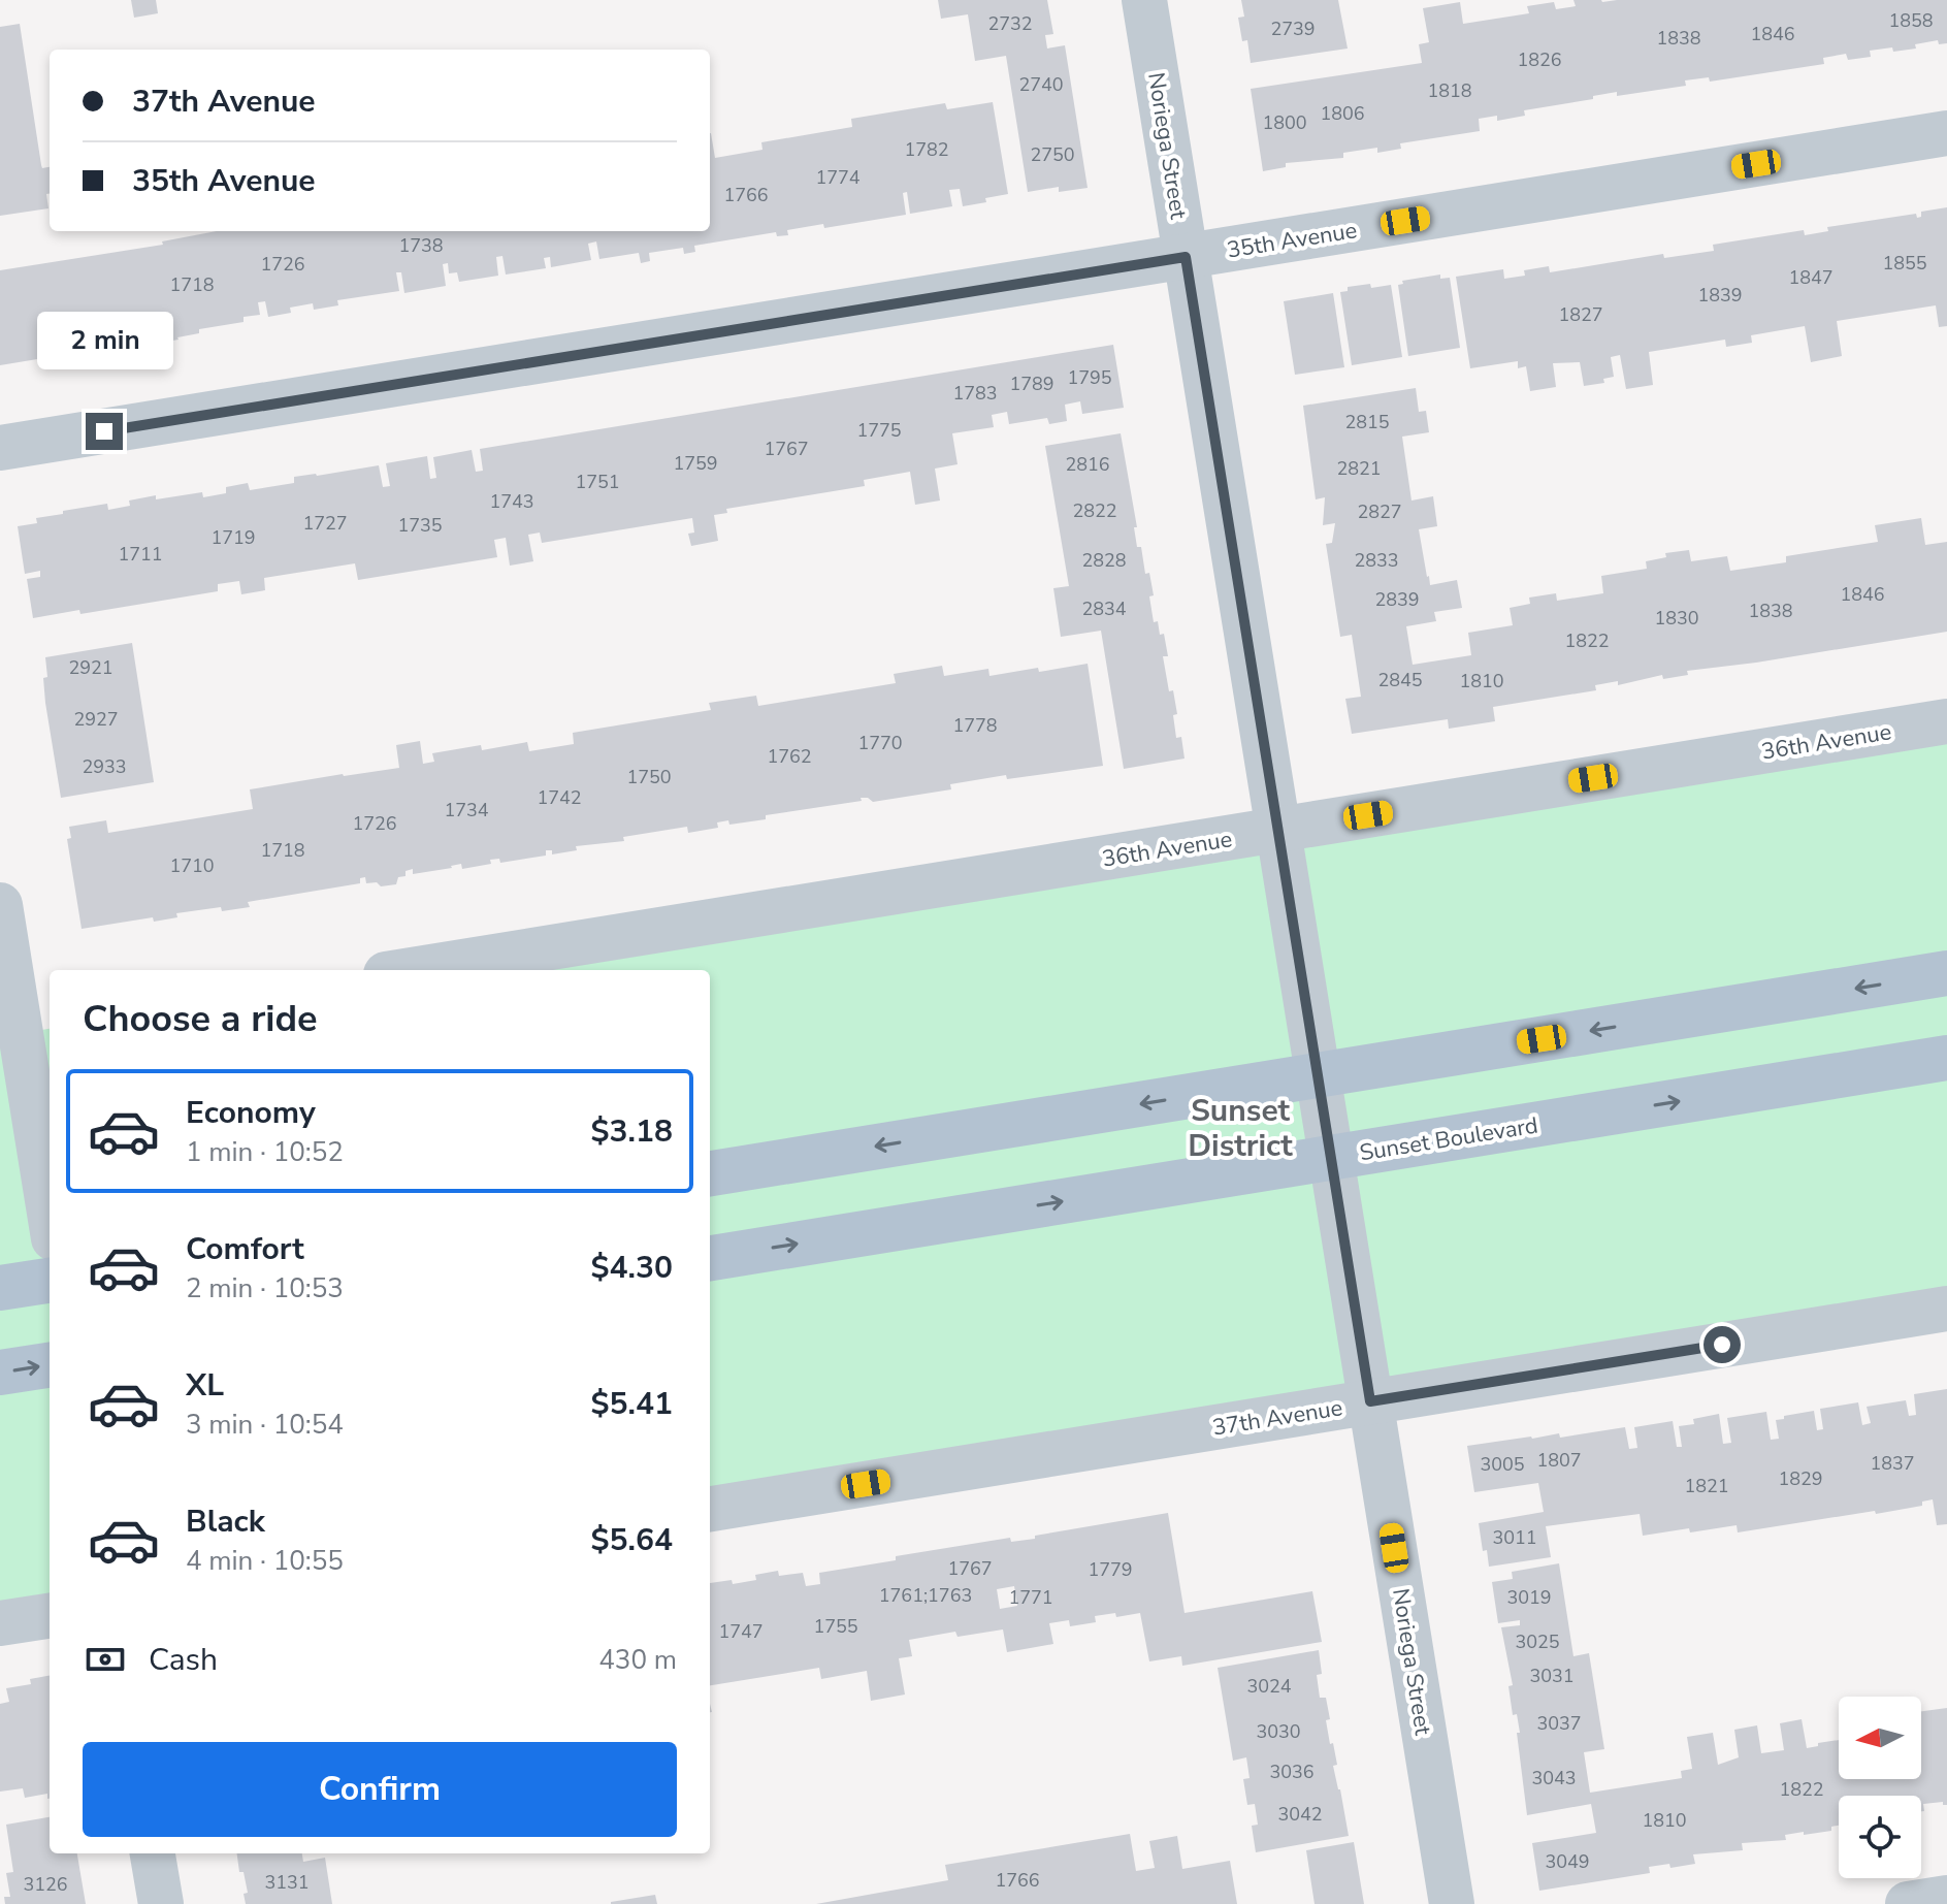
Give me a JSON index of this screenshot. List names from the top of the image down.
{
  "streets": {
    "main road": ["Sunset Boulevard"],
    "street": [
      "Noriega Street",
      "35th Avenue",
      "36th Avenue",
      "37th Avenue"
    ]
  },
  "crossings": [
    ["Noriega Street", "35th Avenue"],
    ["Noriega Street", "36th Avenue"],
    ["Noriega Street", "Sunset Boulevard"],
    ["Noriega Street", "37th Avenue"]
  ],
  "districts": ["Sunset District"],
  "house_numbers": [
    "1858",
    "2732",
    "2739",
    "1846",
    "1838",
    "1826",
    "2740",
    "1818",
    "1806",
    "1800",
    "1782",
    "2750",
    "1774",
    "1766",
    "1738",
    "1855",
    "1726",
    "1847",
    "1718",
    "1839",
    "1827",
    "1795",
    "1789",
    "1783",
    "2815",
    "1775",
    "1767",
    "1759",
    "2816",
    "2821",
    "1751",
    "1743",
    "2822",
    "2827",
    "1727",
    "1735",
    "1719",
    "1711",
    "2828",
    "2833",
    "1846",
    "2839",
    "2834",
    "1838",
    "1830",
    "1822",
    "2921",
    "2845",
    "1810",
    "2927",
    "1778",
    "1770",
    "1762",
    "2933",
    "1750",
    "1742",
    "1734",
    "1726",
    "1718",
    "1710",
    "1807",
    "1837",
    "3005",
    "1829",
    "1821",
    "3011",
    "1767",
    "1779",
    "1761;1763",
    "1771",
    "3019",
    "1755",
    "1747",
    "3025",
    "3031",
    "3024",
    "3037",
    "3030",
    "3036",
    "3043",
    "1822",
    "3042",
    "1810",
    "3049",
    "1766",
    "3131",
    "3126"
  ],
  "north": "left",
  "page": {
    "banner": ["37th Avenue", "35th Avenue"],
    "bubble": "2 min",
    "heading": "Choose a ride",
    "list": [
      {
        "name": "Economy",
        "note": "1 min · 10:52",
        "value": "$3.18"
      },
      {
        "name": "Comfort",
        "note": "2 min · 10:53",
        "value": "$4.30"
      },
      {
        "name": "XL",
        "note": "3 min · 10:54",
        "value": "$5.41"
      },
      {
        "name": "Black",
        "note": "4 min · 10:55",
        "value": "$5.64"
      }
    ],
    "pay": ["Cash", "430 m"],
    "buttons": "Confirm"
  }
}
